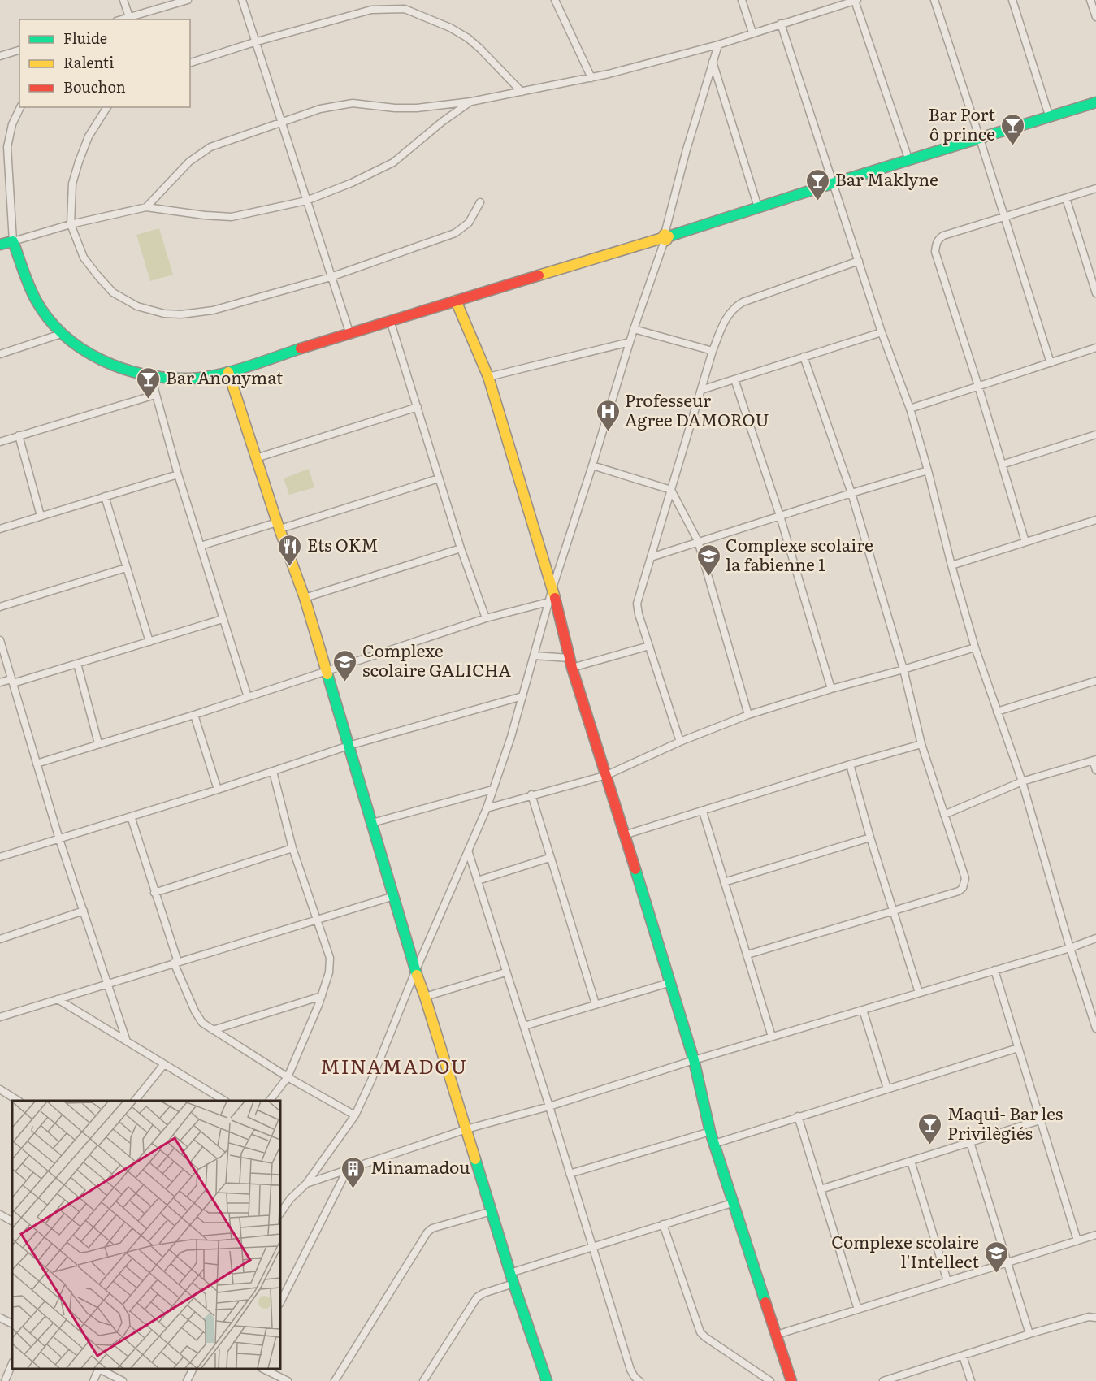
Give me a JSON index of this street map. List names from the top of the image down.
{
  "districts": ["MINAMADOU"],
  "places": {
    "bar": [
      "Bar Port ô prince",
      "Bar Maklyne",
      "Bar Anonymat",
      "Maqui- Bar les Privilègiés"
    ],
    "hospital": ["Professeur Agree DAMOROU"],
    "restaurant": ["Ets OKM"],
    "school or university": ["Complexe scolaire la fabienne 1", "Complexe scolaire GALICHA", "Complexe scolaire l'Intellect"],
    "building": ["Minamadou"]
  },
  "legend": ["Fluide", "Ralenti", "Bouchon"]
}
